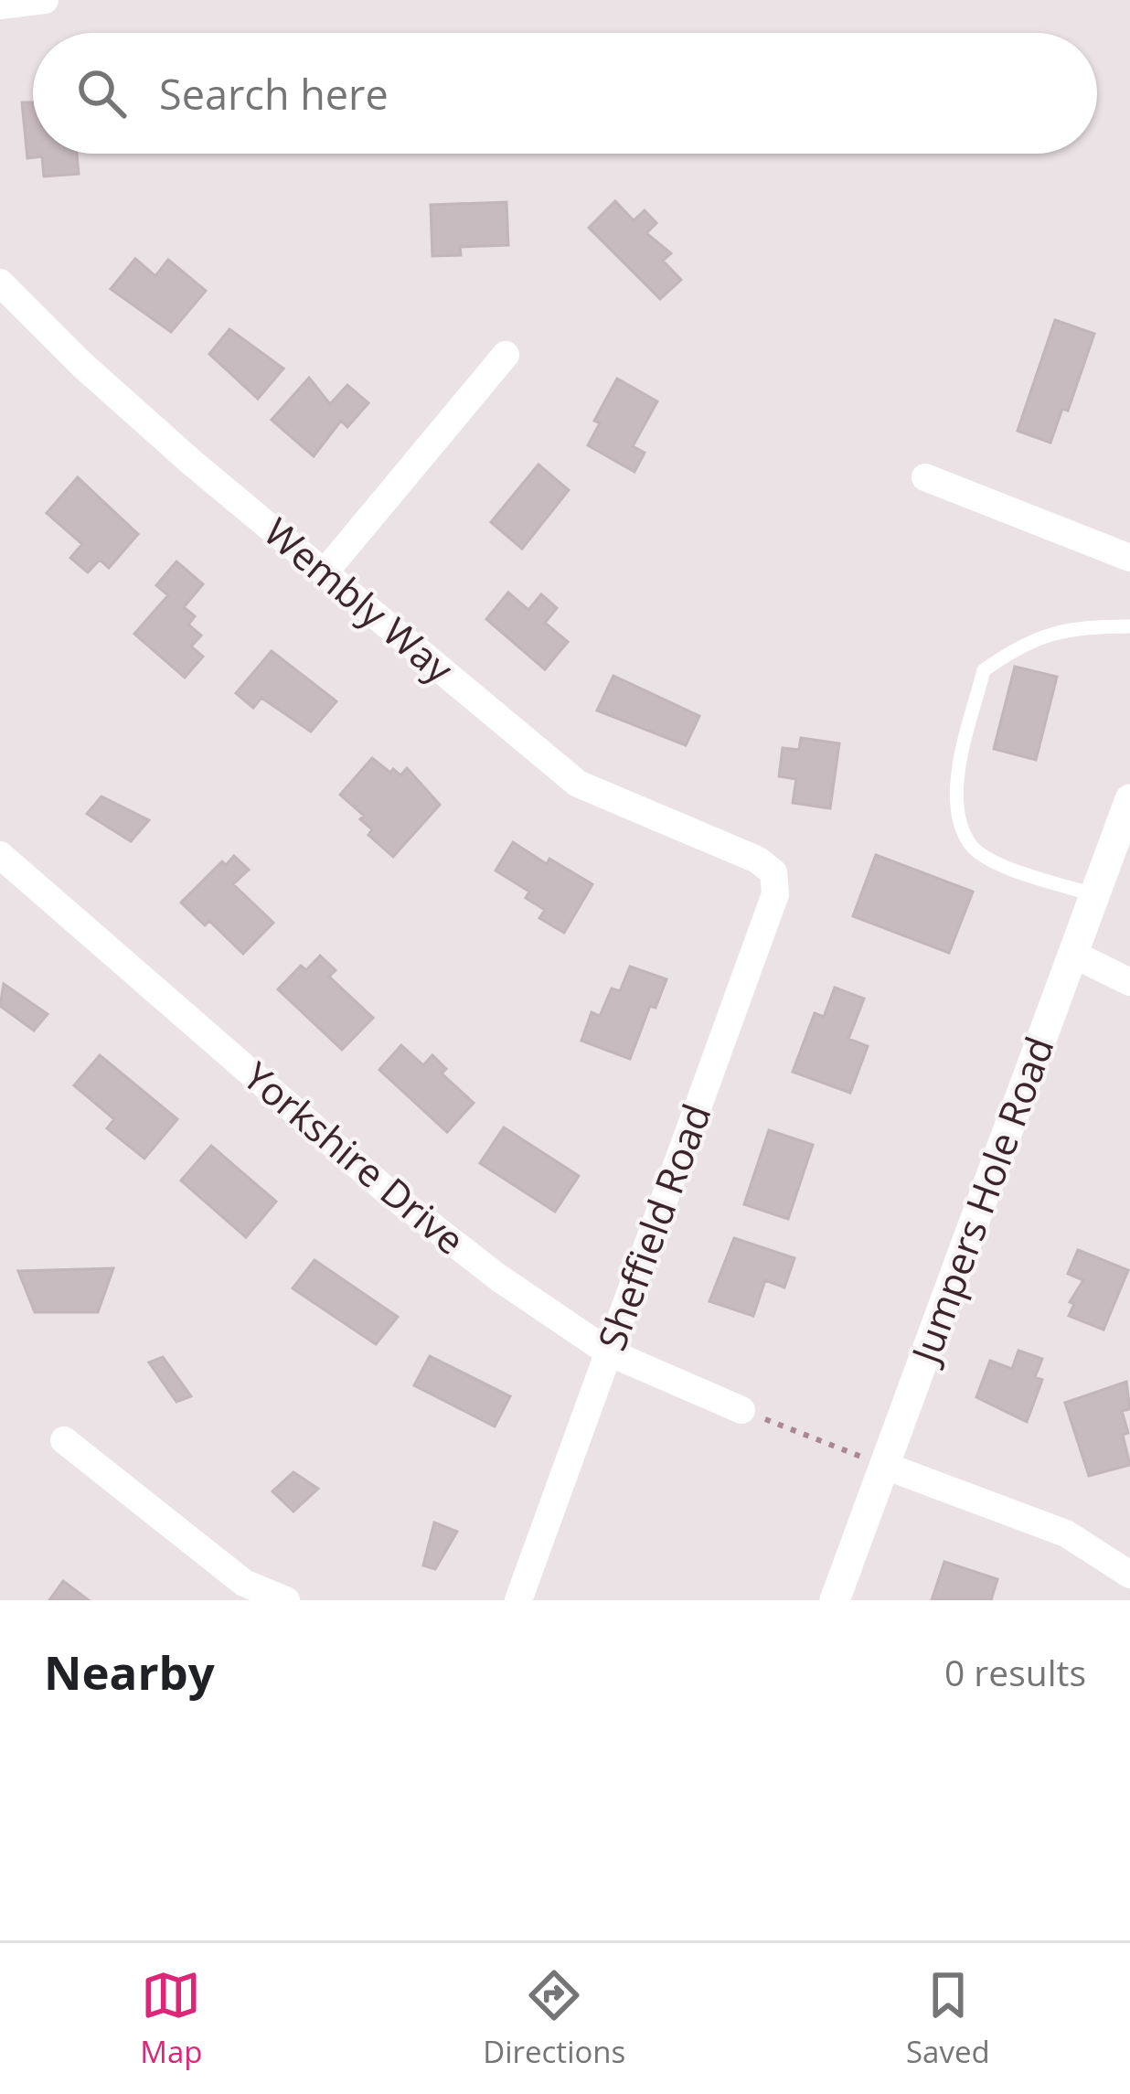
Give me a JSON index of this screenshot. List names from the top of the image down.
{
  "streets": {
    "main road": ["Jumpers Hole Road"],
    "street": ["Wembly Way", "Yorkshire Drive", "Sheffield Road"]
  },
  "crossings": [
    ["Wembly Way", "Sheffield Road"],
    ["Yorkshire Drive", "Sheffield Road"]
  ],
  "page": {
    "search": "Search here",
    "heading": ["Nearby", "0 results"],
    "nav": ["Map", "Directions", "Saved"]
  }
}
